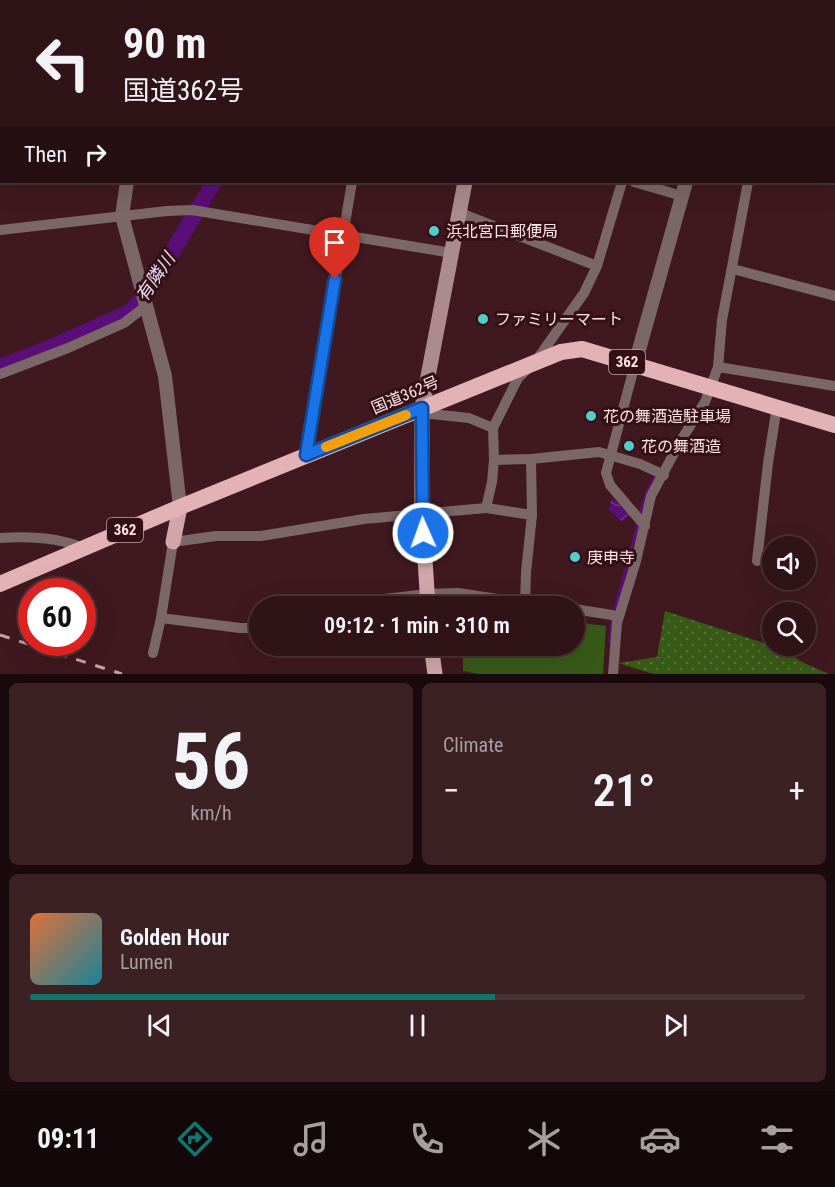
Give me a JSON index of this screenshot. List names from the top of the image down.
{
  "streets": {
    "highway": ["362", "国道362号"]
  },
  "water": ["有隣川"],
  "places": [
    "浜北宮口郵便局",
    "ファミリーマート",
    "花の舞酒造駐車場",
    "花の舞酒造",
    "庚申寺"
  ],
  "page": {
    "turn": ["90 m", "国道362号"],
    "then": "Then",
    "limit": "60",
    "trip": "09:12 · 1 min · 310 m",
    "tile": [
      ["56", "km/h"],
      "Climate"
    ],
    "heat": ["−", "21°", "+"],
    "song": ["Golden Hour", "Lumen"],
    "tabs": "09:11"
  }
}
